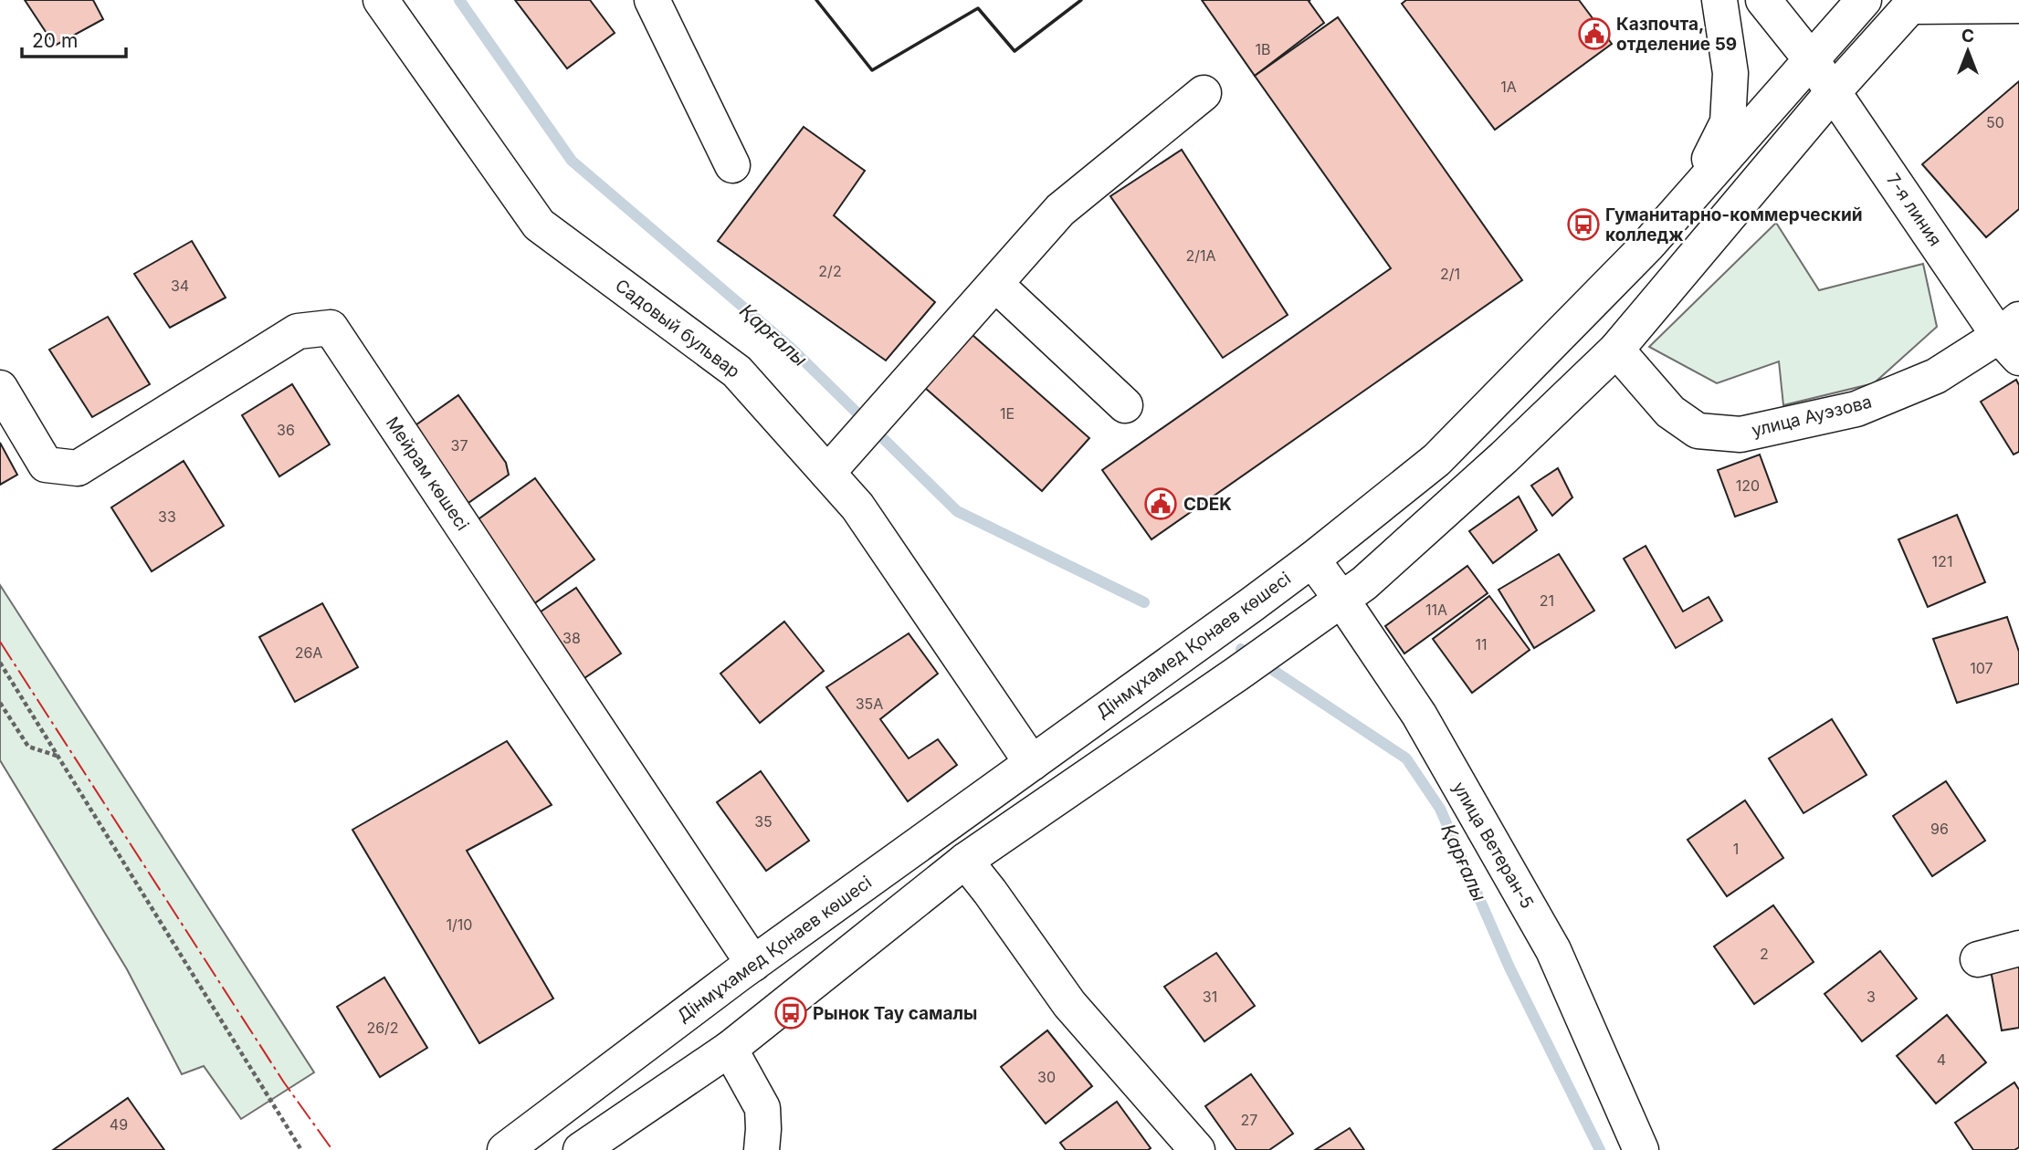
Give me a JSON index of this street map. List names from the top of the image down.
{
  "streets": {
    "street": [
      "7-я линия",
      "Садовый бульвар",
      "улица Ауэзова",
      "Мейрам көшесі",
      "Дінмұхамед Қонаев көшесі",
      "улица Ветеран-5"
    ]
  },
  "crossings": [
    ["7-я линия", "улица Ауэзова"],
    ["7-я линия", "Дінмұхамед Қонаев көшесі"],
    ["Садовый бульвар", "Дінмұхамед Қонаев көшесі"],
    ["Мейрам көшесі", "Дінмұхамед Қонаев көшесі"],
    ["Дінмұхамед Қонаев көшесі", "улица Ветеран-5"]
  ],
  "water": ["Қарғалы"],
  "places": {
    "public building": ["Казпочта, отделение 59", "CDEK"],
    "bus stop": ["Гуманитарно-коммерческий колледж", "Рынок Тау самалы"]
  },
  "house_numbers": [
    "1В",
    "1А",
    "50",
    "2/1А",
    "2/2",
    "2/1",
    "34",
    "1Е",
    "36",
    "37",
    "120",
    "33",
    "121",
    "21",
    "11А",
    "38",
    "11",
    "26А",
    "107",
    "35А",
    "35",
    "96",
    "1",
    "1/10",
    "2",
    "31",
    "3",
    "26/2",
    "4",
    "30",
    "27",
    "49"
  ],
  "scale_bar": "20 m",
  "north": "top"
}
